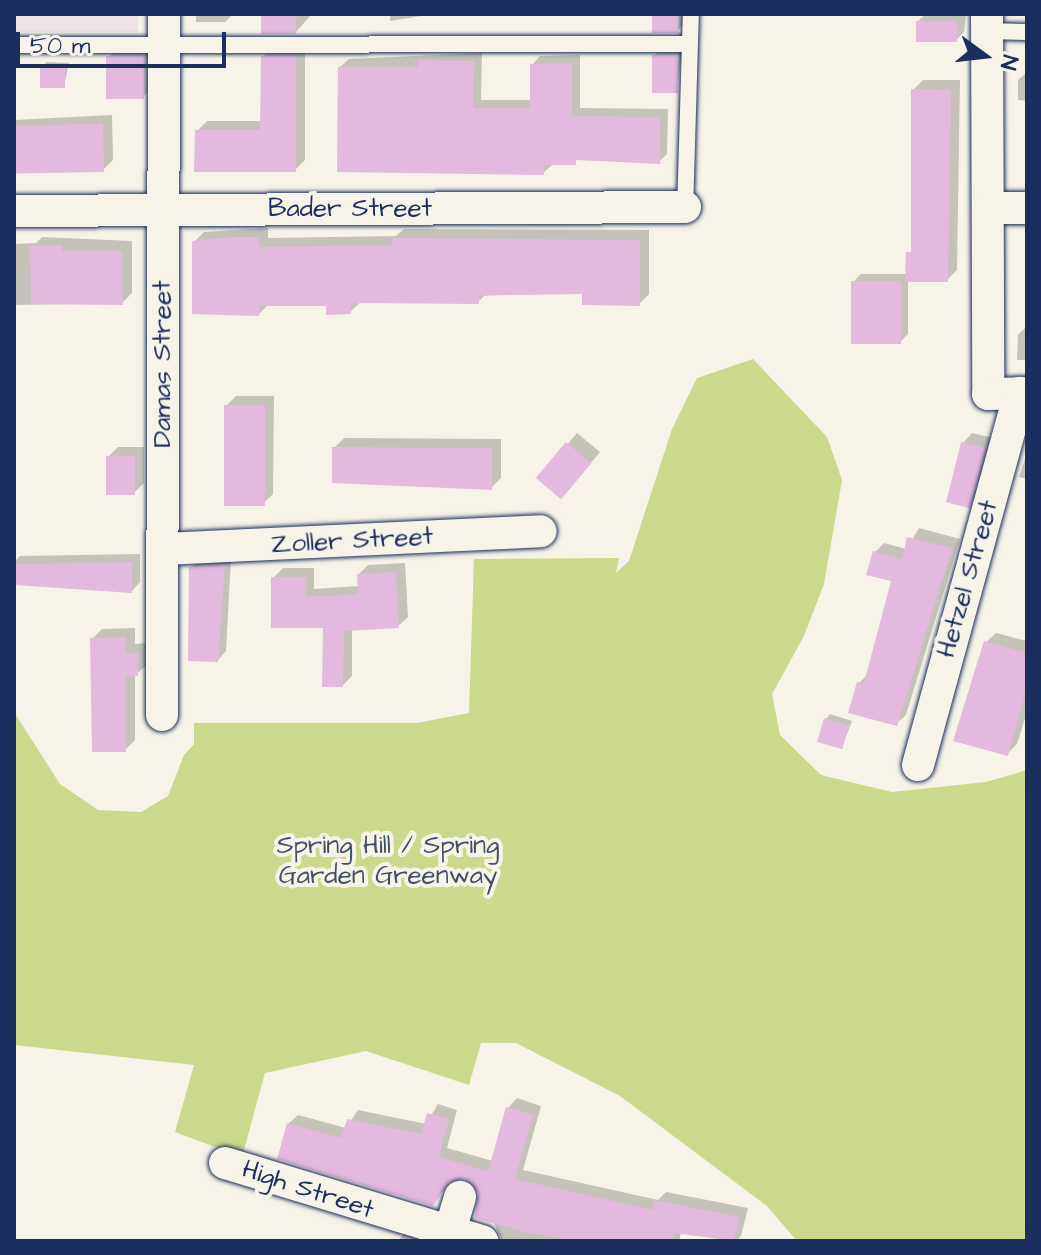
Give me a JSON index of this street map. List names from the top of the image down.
{
  "streets": {
    "street": [
      "Bader Street",
      "Damas Street",
      "Zoller Street",
      "Hetzel Street",
      "High Street"
    ]
  },
  "crossings": [
    ["Bader Street", "Damas Street"],
    ["Damas Street", "Zoller Street"]
  ],
  "parks": ["Spring Hill / Spring Garden Greenway"],
  "scale_bar": "50 m",
  "north": "right"
}
